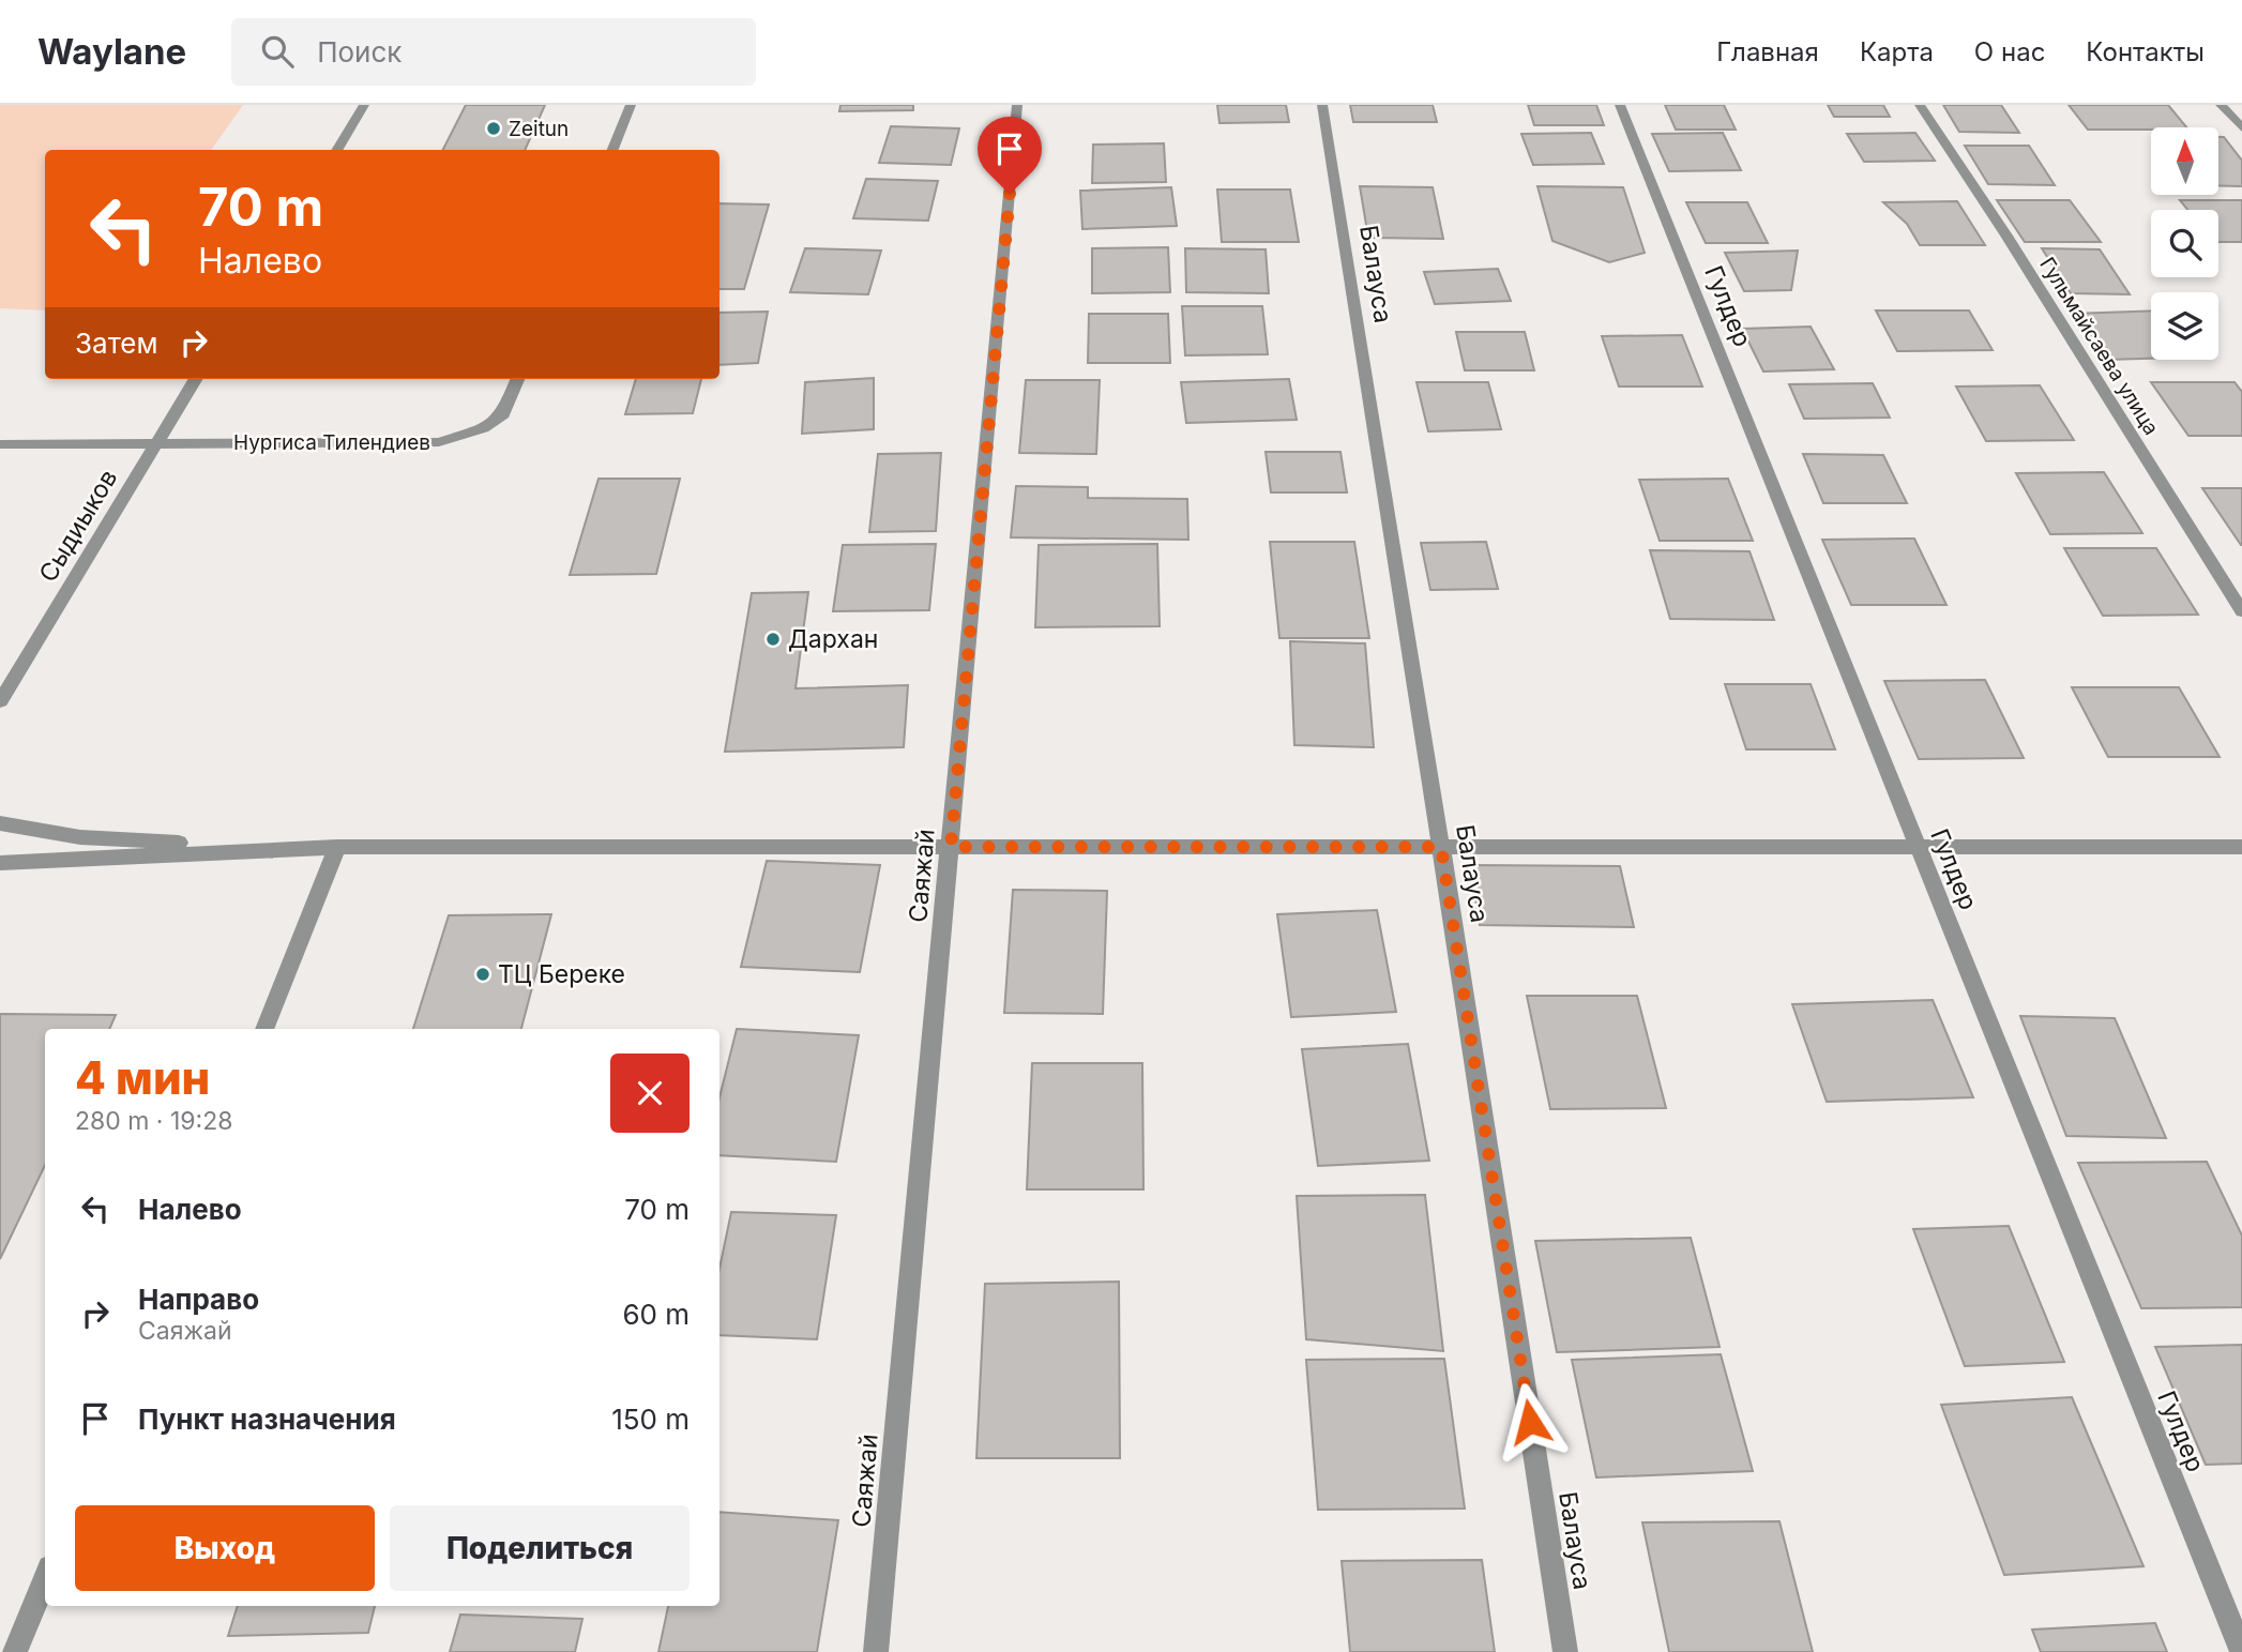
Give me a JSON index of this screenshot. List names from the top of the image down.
{
  "streets": {
    "street": [
      "Балауса",
      "Гулдер",
      "Гульмайсаева улица",
      "Нургиса Тилендиев",
      "Сыдиыков",
      "Саяжай"
    ]
  },
  "crossings": [
    ["Нургиса Тилендиев", "Сыдиыков"]
  ],
  "places": ["Zeitun", "Дархан", "ТЦ Береке"],
  "north": "top",
  "page": {
    "header": "Waylane",
    "search": "Поиск",
    "nav": [
      "Главная",
      "Карта",
      "О нас",
      "Контакты"
    ],
    "turn": ["70 m", "Налево"],
    "then": "Затем",
    "heading": ["4 мин", "280 m · 19:28"],
    "list": [
      {
        "name": "Налево",
        "value": "70 m"
      },
      {
        "name": "Направо",
        "note": "Саяжай",
        "value": "60 m"
      },
      {
        "name": "Пункт назначения",
        "value": "150 m"
      }
    ],
    "buttons": ["Выход", "Поделиться"]
  }
}
